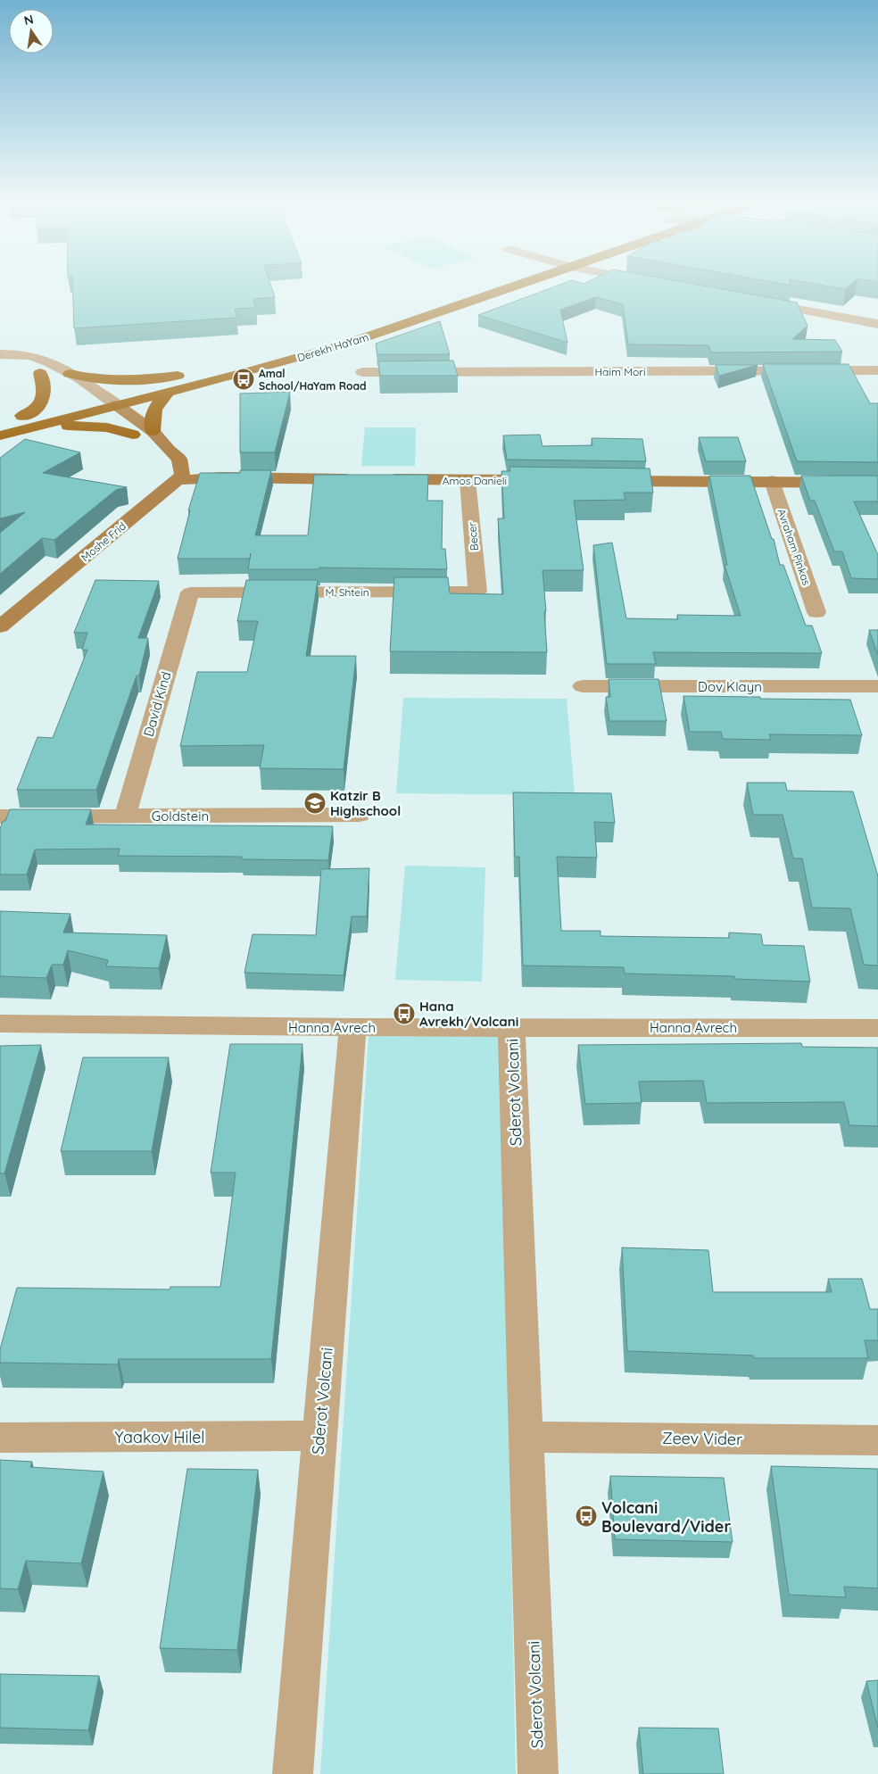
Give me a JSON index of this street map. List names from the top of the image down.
{
  "streets": {
    "main road": ["Derekh HaYam"],
    "street": [
      "Haim Mori",
      "Amos Danieli",
      "Becer",
      "Moshe Frid",
      "Avraham Pinkas",
      "M. Shtein",
      "Dov Klayn",
      "David Kind",
      "Goldstein",
      "Hanna Avrech",
      "Sderot Volcani",
      "Yaakov Hilel",
      "Zeev Vider"
    ]
  },
  "crossings": [
    ["Amos Danieli", "Becer"],
    ["Becer", "M. Shtein"],
    ["M. Shtein", "David Kind"],
    ["David Kind", "Goldstein"],
    ["Hanna Avrech", "Sderot Volcani"],
    ["Sderot Volcani", "Yaakov Hilel"],
    ["Sderot Volcani", "Zeev Vider"]
  ],
  "places": {
    "bus stop": ["Amal School/HaYam Road", "Hana Avrekh/Volcani", "Volcani Boulevard/Vider"],
    "school or university": ["Katzir B Highschool"]
  },
  "north": "top"
}
